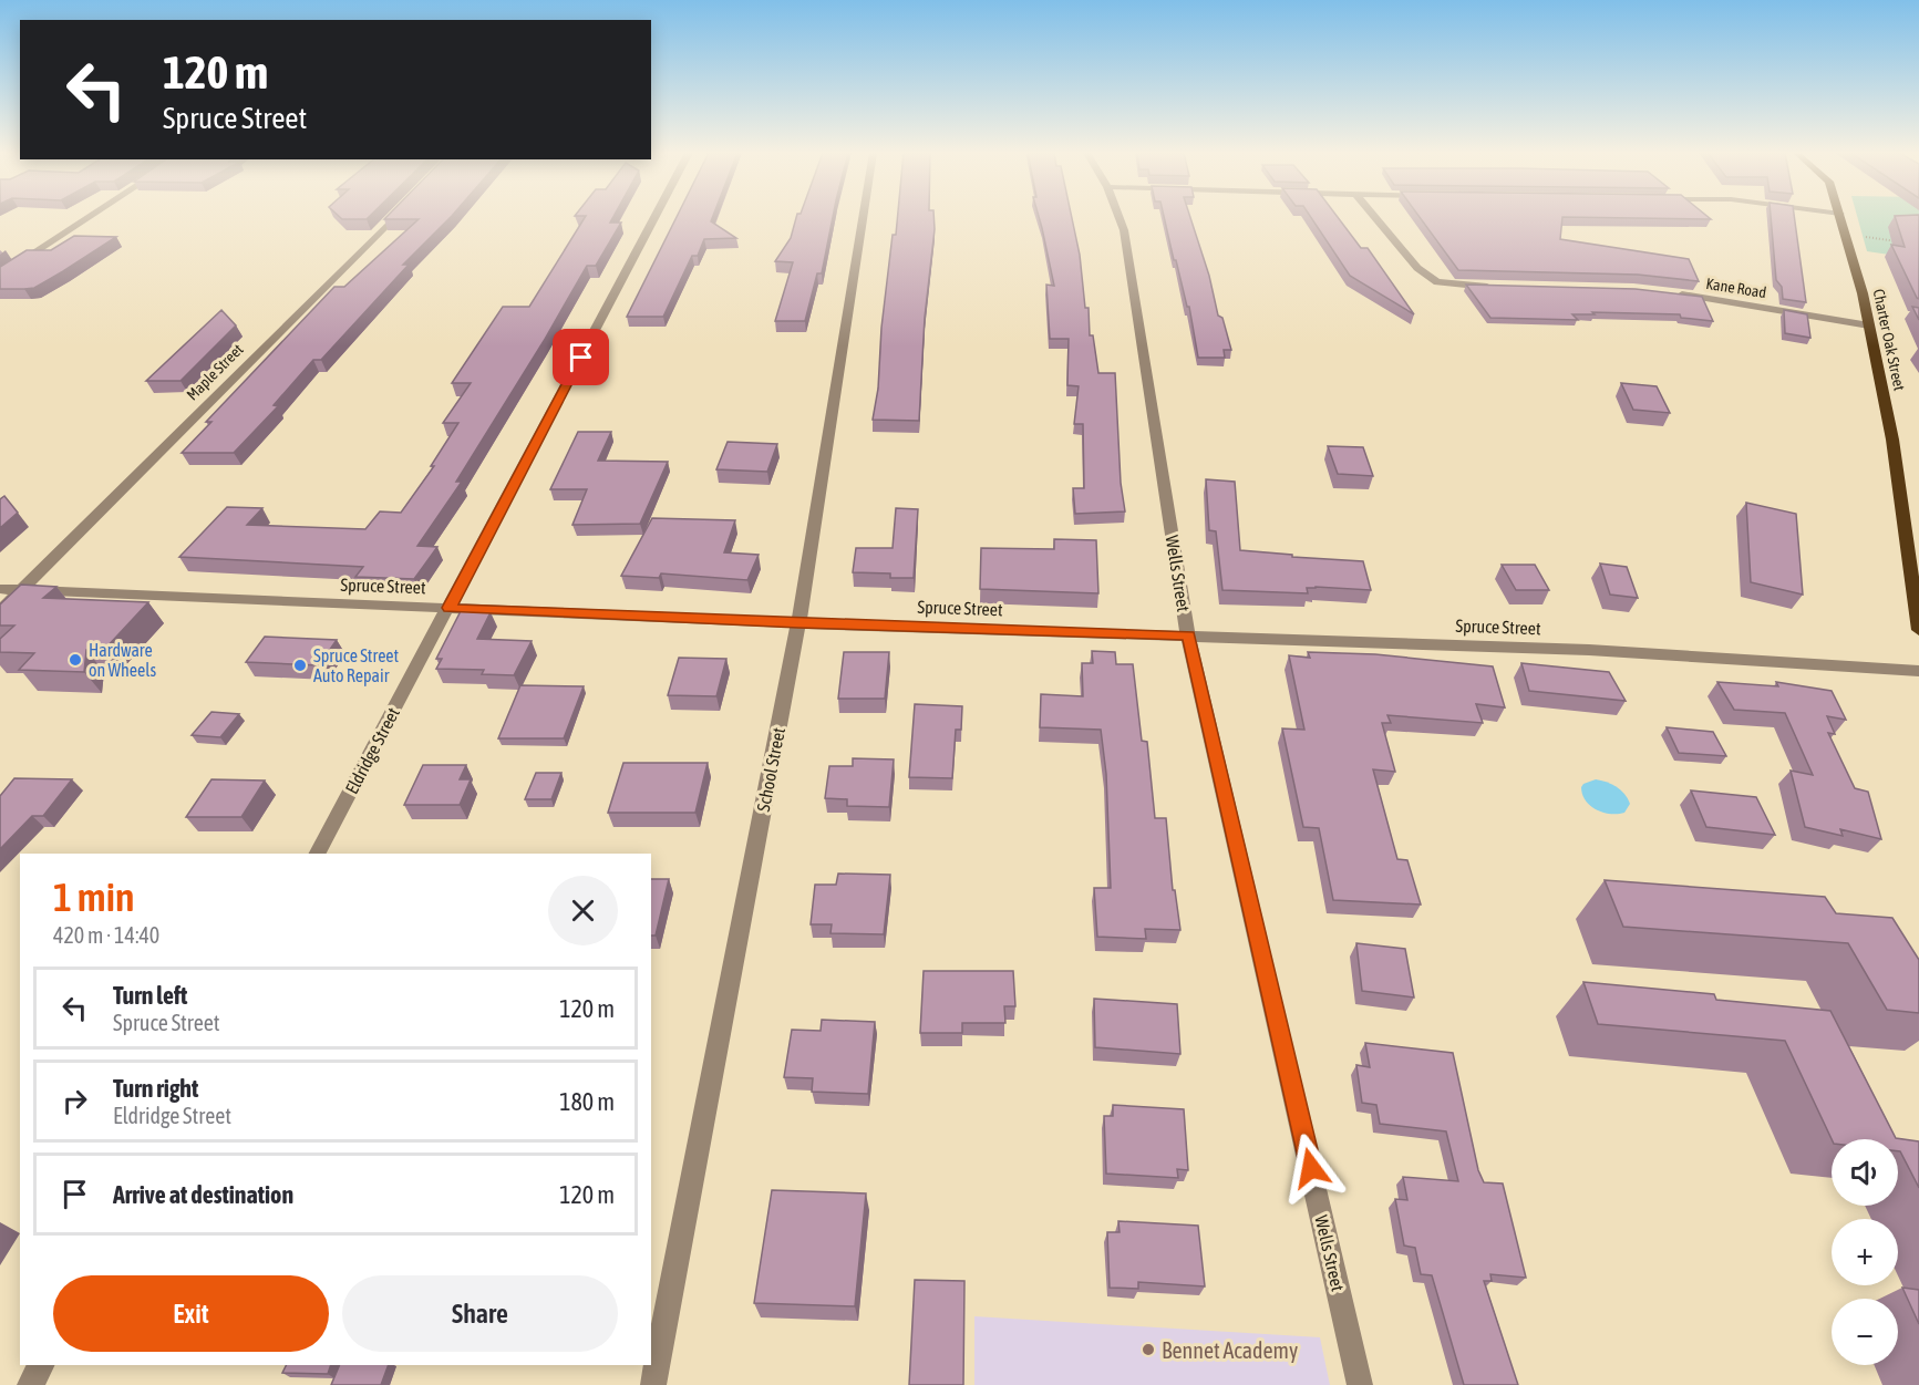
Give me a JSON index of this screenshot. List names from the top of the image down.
{
  "streets": {
    "main road": ["Charter Oak Street"],
    "street": [
      "Kane Road",
      "Maple Street",
      "Wells Street",
      "Spruce Street",
      "Eldridge Street",
      "School Street"
    ]
  },
  "crossings": [
    ["Kane Road", "Charter Oak Street"],
    ["Maple Street", "Spruce Street"],
    ["Wells Street", "Spruce Street"],
    ["Spruce Street", "Eldridge Street"],
    ["Spruce Street", "School Street"]
  ],
  "places": ["Hardware on Wheels", "Spruce Street Auto Repair", "Bennet Academy"],
  "page": {
    "turn": ["120 m", "Spruce Street"],
    "heading": ["1 min", "420 m · 14:40"],
    "list": [
      {
        "name": "Turn left",
        "note": "Spruce Street",
        "value": "120 m"
      },
      {
        "name": "Turn right",
        "note": "Eldridge Street",
        "value": "180 m"
      },
      {
        "name": "Arrive at destination",
        "value": "120 m"
      }
    ],
    "map_buttons": ["+", "−"],
    "buttons": ["Exit", "Share"]
  }
}
